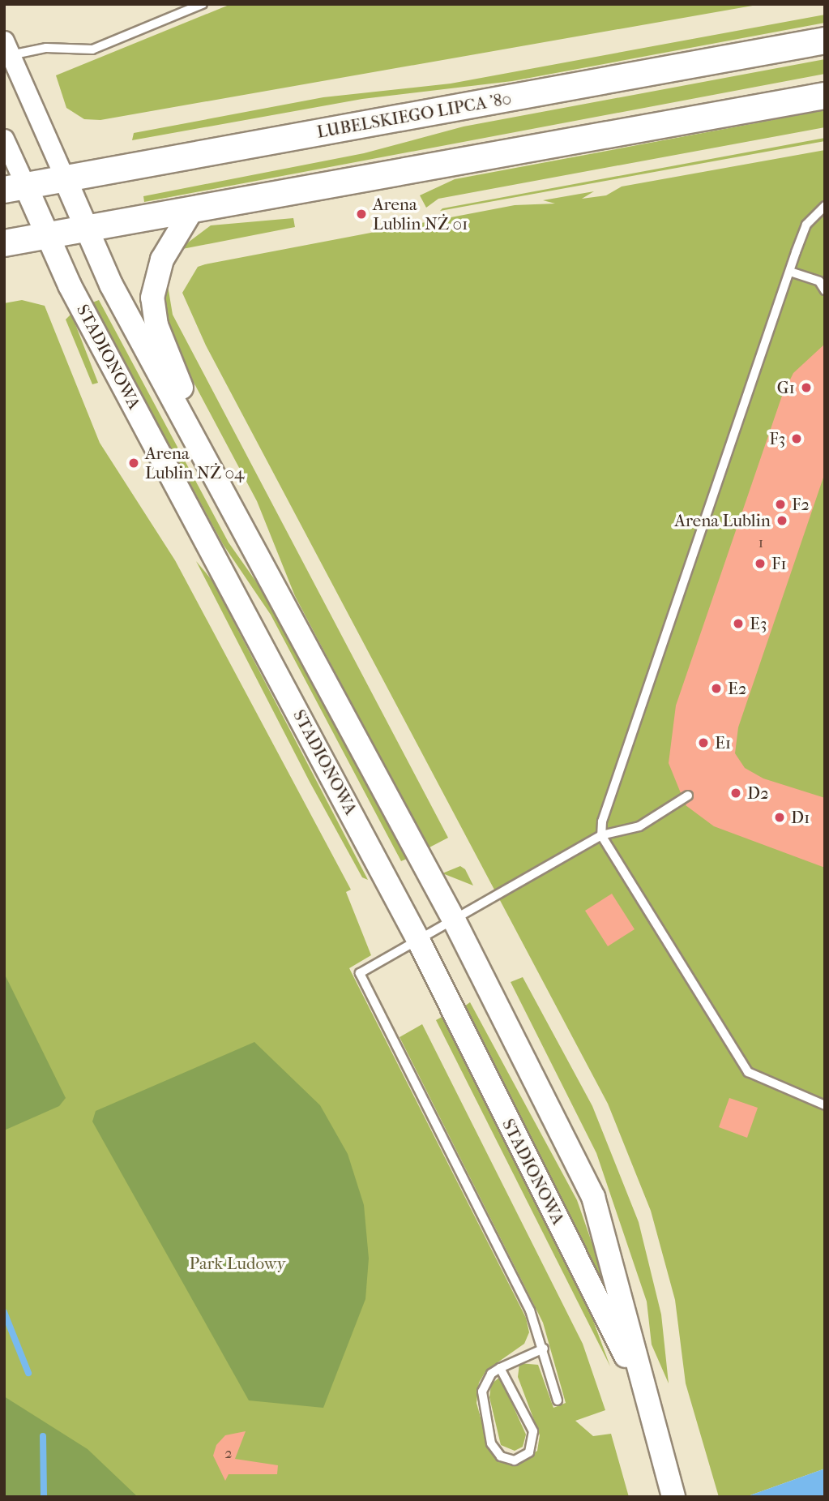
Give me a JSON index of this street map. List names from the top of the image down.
{
  "streets": {
    "main road": ["LUBELSKIEGO LIPCA '80"],
    "street": ["STADIONOWA"]
  },
  "crossings": [
    ["LUBELSKIEGO LIPCA '80", "STADIONOWA"]
  ],
  "parks": ["Park Ludowy"],
  "places": [
    "Arena Lublin NŻ 01",
    "G1",
    "F3",
    "Arena Lublin NŻ 04",
    "F2",
    "Arena Lublin",
    "F1",
    "E3",
    "E2",
    "E1",
    "D2",
    "D1"
  ],
  "house_numbers": ["1", "2"]
}
